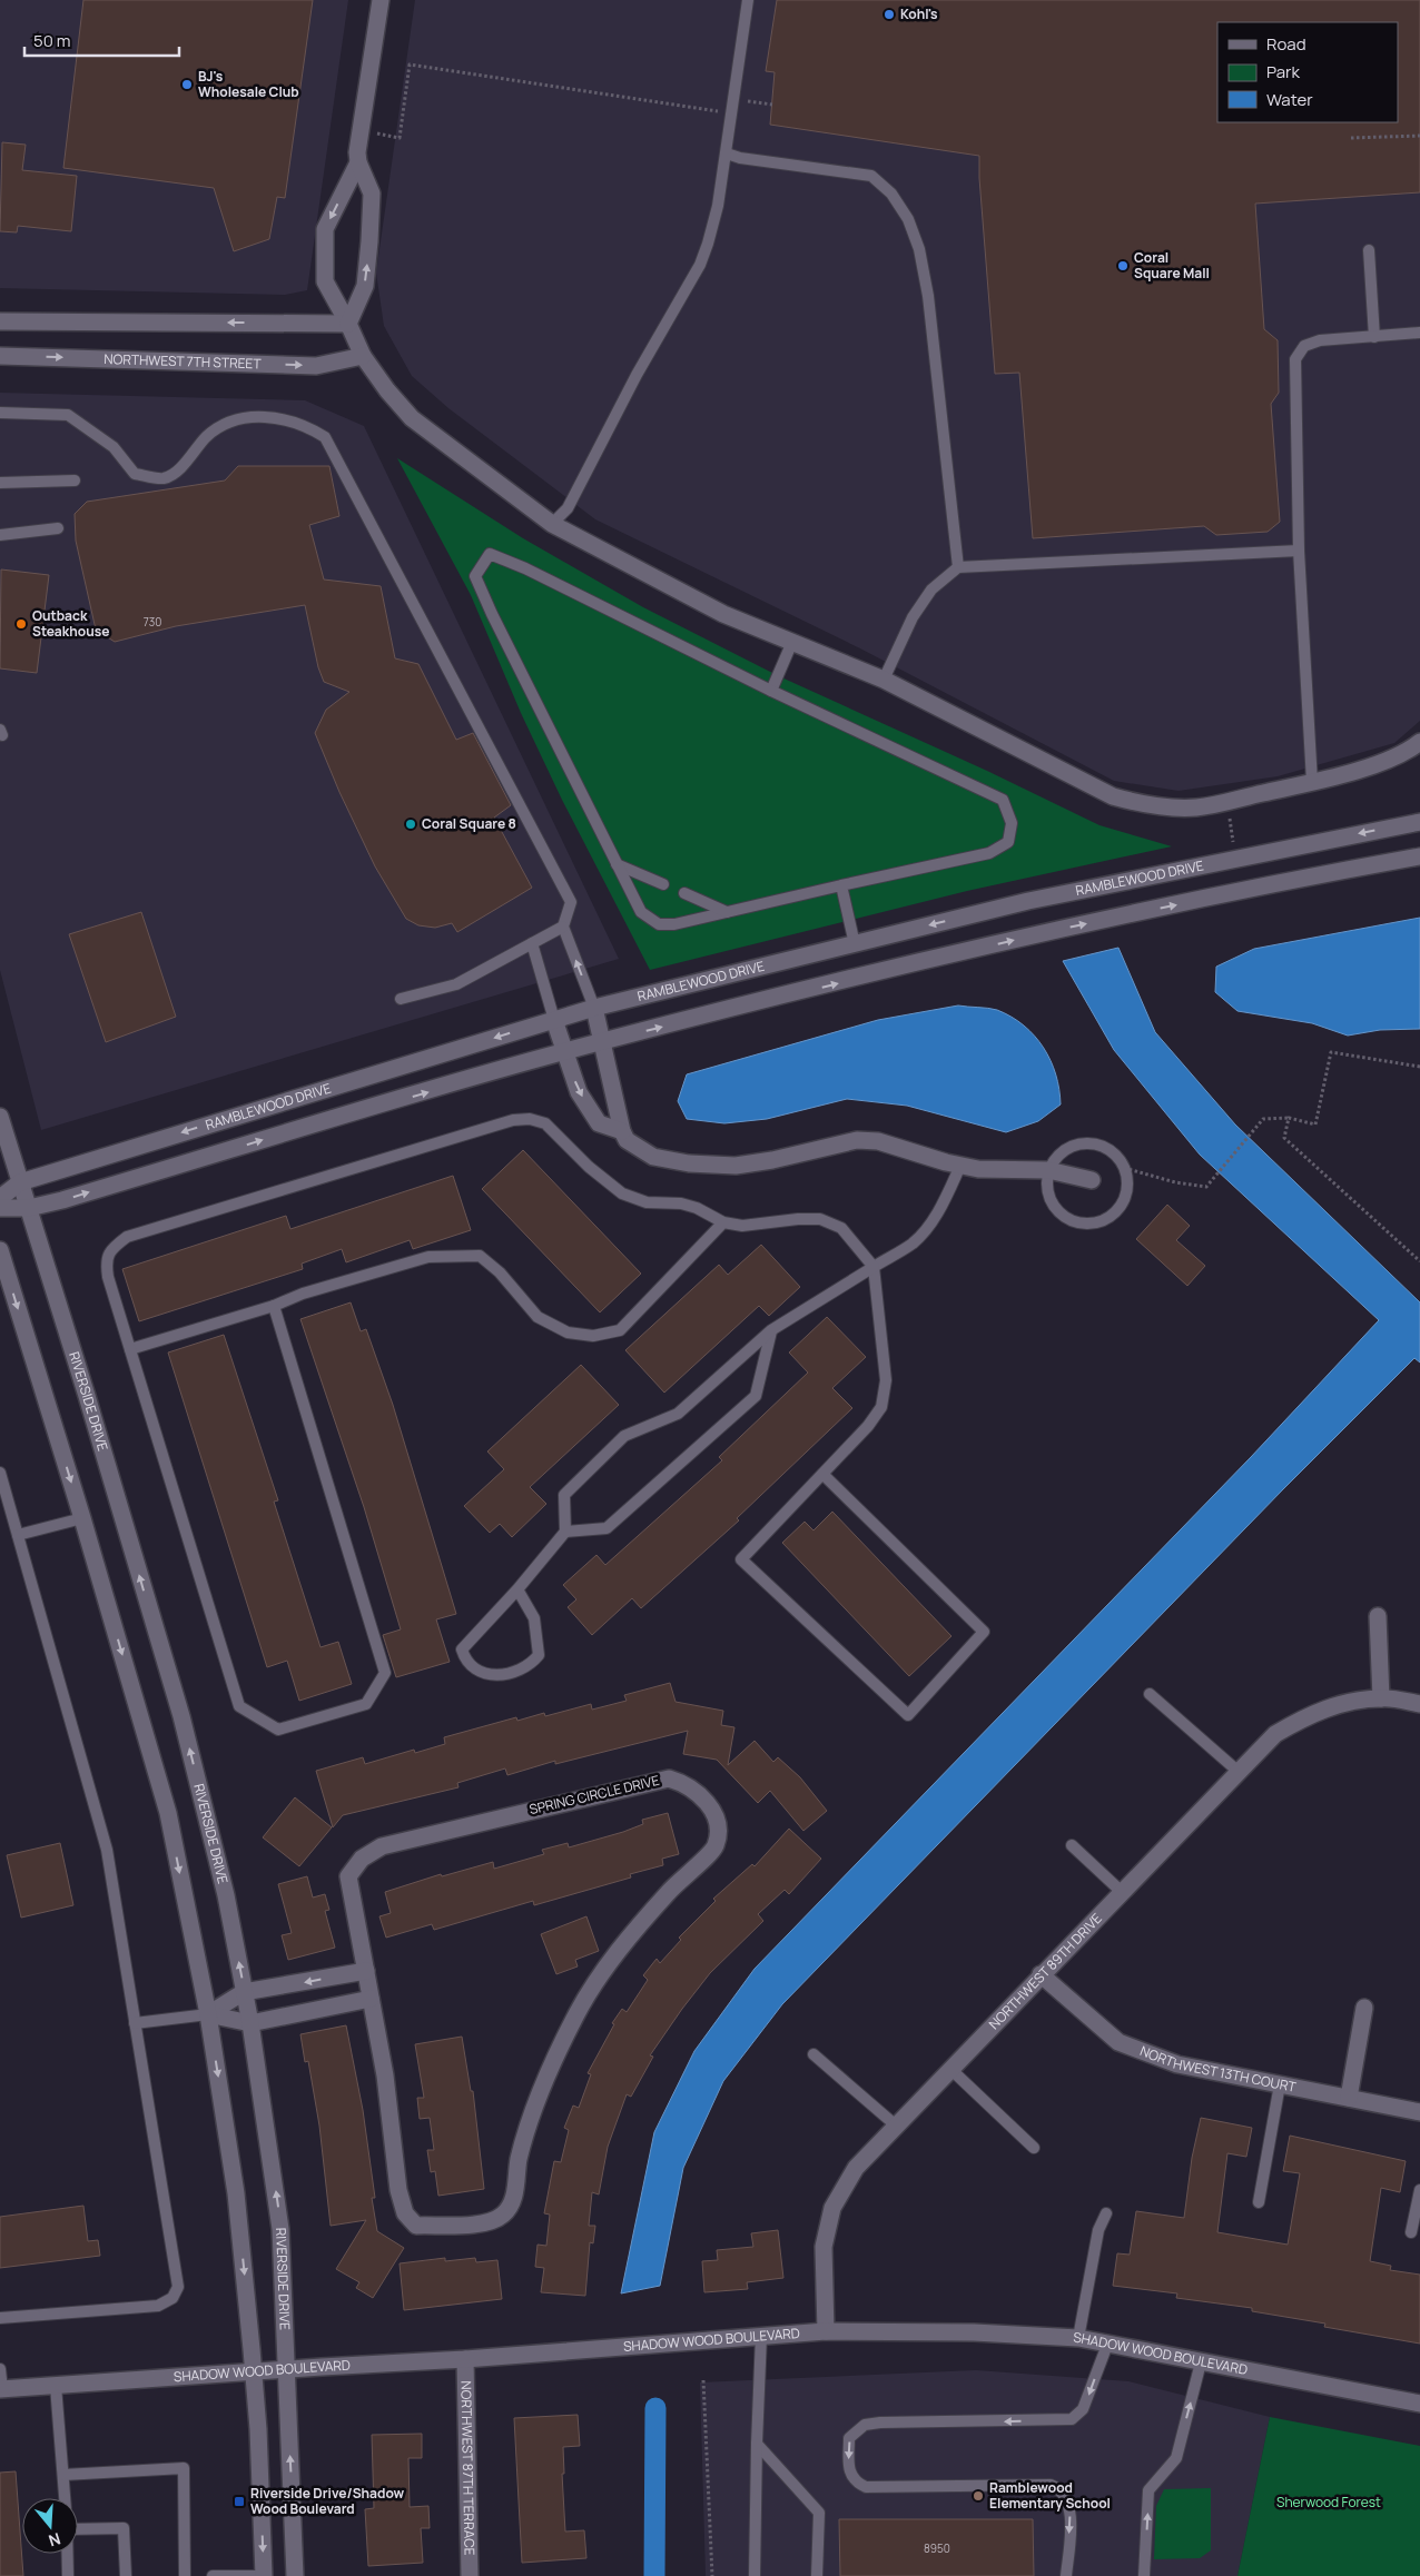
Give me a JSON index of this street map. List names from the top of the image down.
{
  "streets": {
    "street": [
      "NORTHWEST 7TH STREET",
      "RAMBLEWOOD DRIVE",
      "RIVERSIDE DRIVE",
      "SPRING CIRCLE DRIVE",
      "NORTHWEST 89TH DRIVE",
      "NORTHWEST 13TH COURT",
      "SHADOW WOOD BOULEVARD",
      "NORTHWEST 87TH TERRACE"
    ]
  },
  "crossings": [
    ["RAMBLEWOOD DRIVE", "RIVERSIDE DRIVE"],
    ["RIVERSIDE DRIVE", "SHADOW WOOD BOULEVARD"],
    ["NORTHWEST 89TH DRIVE", "NORTHWEST 13TH COURT"],
    ["NORTHWEST 89TH DRIVE", "SHADOW WOOD BOULEVARD"],
    ["SHADOW WOOD BOULEVARD", "NORTHWEST 87TH TERRACE"]
  ],
  "parks": ["Sherwood Forest"],
  "places": {
    "other": [
      "Kohl's",
      "BJ's Wholesale Club",
      "Coral Square Mall",
      "Outback Steakhouse",
      "Coral Square 8",
      "Ramblewood Elementary School"
    ],
    "transit": ["Riverside Drive/Shadow Wood Boulevard"]
  },
  "house_numbers": ["730", "8950"],
  "legend": ["Road", "Park", "Water"],
  "scale_bar": "50 m",
  "north": "bottom"
}
